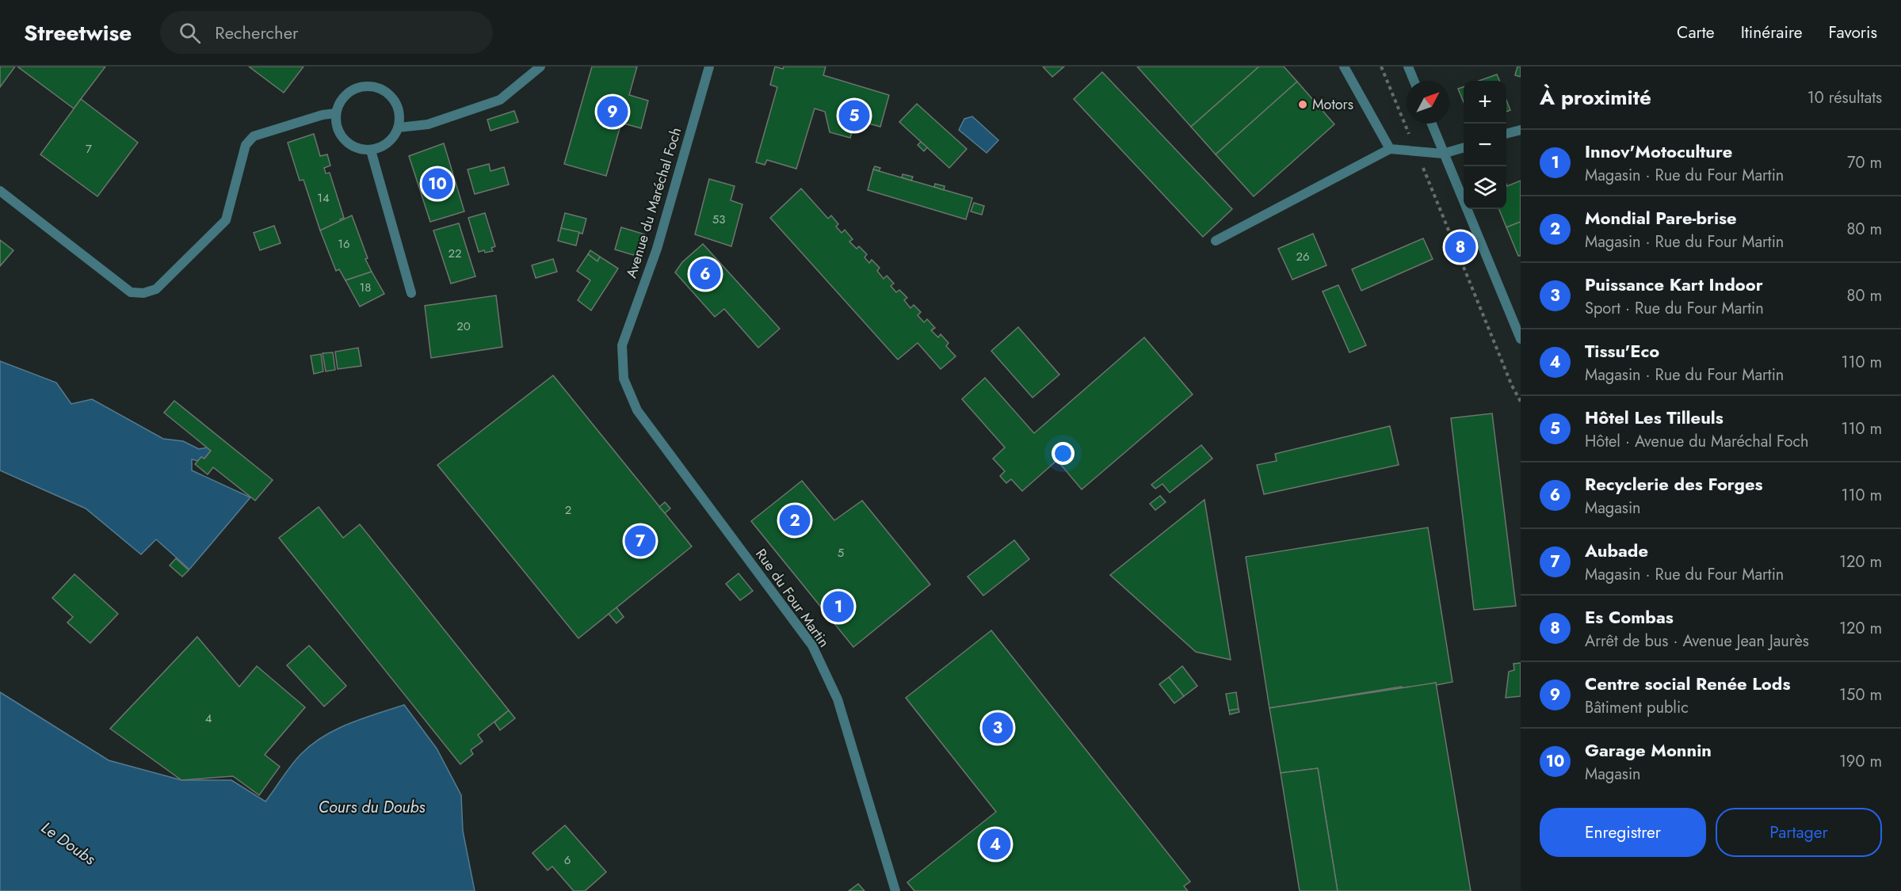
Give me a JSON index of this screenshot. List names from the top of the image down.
{
  "streets": {
    "street": ["Avenue du Maréchal Foch", "Rue du Four Martin"]
  },
  "crossings": [
    ["Avenue du Maréchal Foch", "Rue du Four Martin"]
  ],
  "water": ["Cours du Doubs", "Le Doubs"],
  "places": ["Motors"],
  "house_numbers": [
    "7",
    "14",
    "53",
    "16",
    "22",
    "26",
    "18",
    "20",
    "2",
    "5",
    "4",
    "6"
  ],
  "north": "top right",
  "page": {
    "header": "Streetwise",
    "search": "Rechercher",
    "nav": ["Carte", "Itinéraire", "Favoris"],
    "heading": ["À proximité", "10 résultats"],
    "map_buttons": ["+", "−"],
    "pins": [
      "9",
      "5",
      "10",
      "8",
      "6",
      "2",
      "7",
      "1",
      "3",
      "4"
    ],
    "list": [
      {
        "mark": "1",
        "name": "Innov'Motoculture",
        "note": "Magasin · Rue du Four Martin",
        "value": "70 m"
      },
      {
        "mark": "2",
        "name": "Mondial Pare-brise",
        "note": "Magasin · Rue du Four Martin",
        "value": "80 m"
      },
      {
        "mark": "3",
        "name": "Puissance Kart Indoor",
        "note": "Sport · Rue du Four Martin",
        "value": "80 m"
      },
      {
        "mark": "4",
        "name": "Tissu'Eco",
        "note": "Magasin · Rue du Four Martin",
        "value": "110 m"
      },
      {
        "mark": "5",
        "name": "Hôtel Les Tilleuls",
        "note": "Hôtel · Avenue du Maréchal Foch",
        "value": "110 m"
      },
      {
        "mark": "6",
        "name": "Recyclerie des Forges",
        "note": "Magasin",
        "value": "110 m"
      },
      {
        "mark": "7",
        "name": "Aubade",
        "note": "Magasin · Rue du Four Martin",
        "value": "120 m"
      },
      {
        "mark": "8",
        "name": "Es Combas",
        "note": "Arrêt de bus · Avenue Jean Jaurès",
        "value": "120 m"
      },
      {
        "mark": "9",
        "name": "Centre social Renée Lods",
        "note": "Bâtiment public",
        "value": "150 m"
      },
      {
        "mark": "10",
        "name": "Garage Monnin",
        "note": "Magasin",
        "value": "190 m"
      }
    ],
    "buttons": ["Enregistrer", "Partager"]
  }
}
